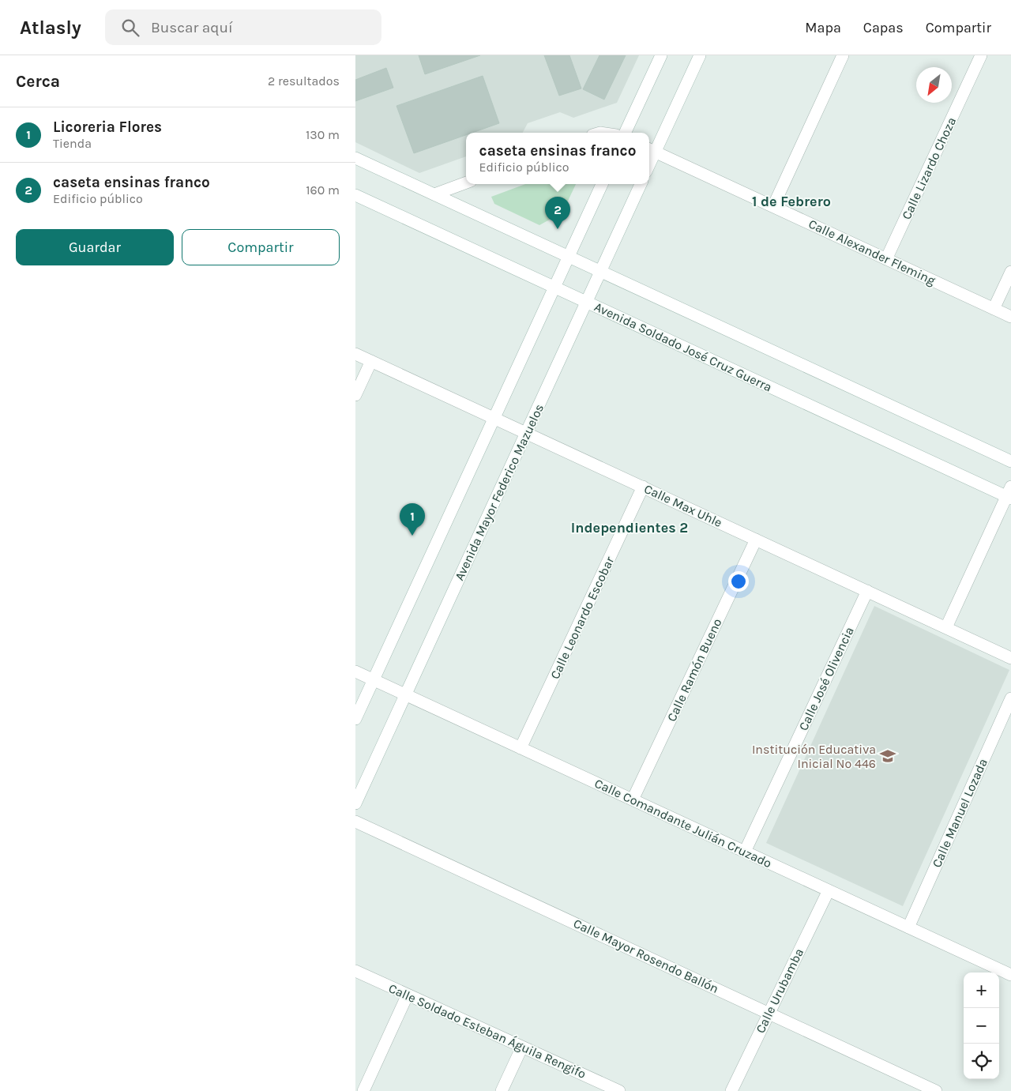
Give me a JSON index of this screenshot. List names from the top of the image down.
{
  "streets": {
    "street": [
      "Calle Lizardo Choza",
      "Calle Alexander Fleming",
      "Avenida Soldado José Cruz Guerra",
      "Avenida Mayor Federico Mazuelos",
      "Calle Max Uhle",
      "Calle Leonardo Escobar",
      "Calle Ramón Bueno",
      "Calle José Olivencia",
      "Calle Manuel Lozada",
      "Calle Comandante Julián Cruzado",
      "Calle Mayor Rosendo Ballón",
      "Calle Urubamba",
      "Calle Soldado Esteban Águila Rengifo"
    ]
  },
  "crossings": [
    ["Calle Lizardo Choza", "Calle Alexander Fleming"],
    ["Avenida Soldado José Cruz Guerra", "Avenida Mayor Federico Mazuelos"],
    ["Avenida Mayor Federico Mazuelos", "Calle Max Uhle"],
    ["Avenida Mayor Federico Mazuelos", "Calle Comandante Julián Cruzado"],
    ["Calle Max Uhle", "Calle Leonardo Escobar"],
    ["Calle Max Uhle", "Calle Ramón Bueno"],
    ["Calle Max Uhle", "Calle José Olivencia"],
    ["Calle Leonardo Escobar", "Calle Comandante Julián Cruzado"],
    ["Calle Ramón Bueno", "Calle Comandante Julián Cruzado"],
    ["Calle José Olivencia", "Calle Comandante Julián Cruzado"],
    ["Calle Manuel Lozada", "Calle Comandante Julián Cruzado"],
    ["Calle Comandante Julián Cruzado", "Calle Urubamba"],
    ["Calle Mayor Rosendo Ballón", "Calle Urubamba"]
  ],
  "districts": ["1 de Febrero", "Independientes 2"],
  "places": {
    "school or university": ["Institución Educativa Inicial Nº 446"]
  },
  "north": "bottom left",
  "page": {
    "header": "Atlasly",
    "search": "Buscar aquí",
    "nav": ["Mapa", "Capas", "Compartir"],
    "heading": ["Cerca", "2 resultados"],
    "list": [
      {
        "mark": "1",
        "name": "Licoreria Flores",
        "note": "Tienda",
        "value": "130 m"
      },
      {
        "mark": "2",
        "name": "caseta ensinas franco",
        "note": "Edificio público",
        "value": "160 m"
      }
    ],
    "popup": ["caseta ensinas franco", "Edificio público"],
    "pins": ["2", "1"],
    "buttons": ["Guardar", "Compartir"],
    "map_buttons": ["+", "−"]
  }
}
